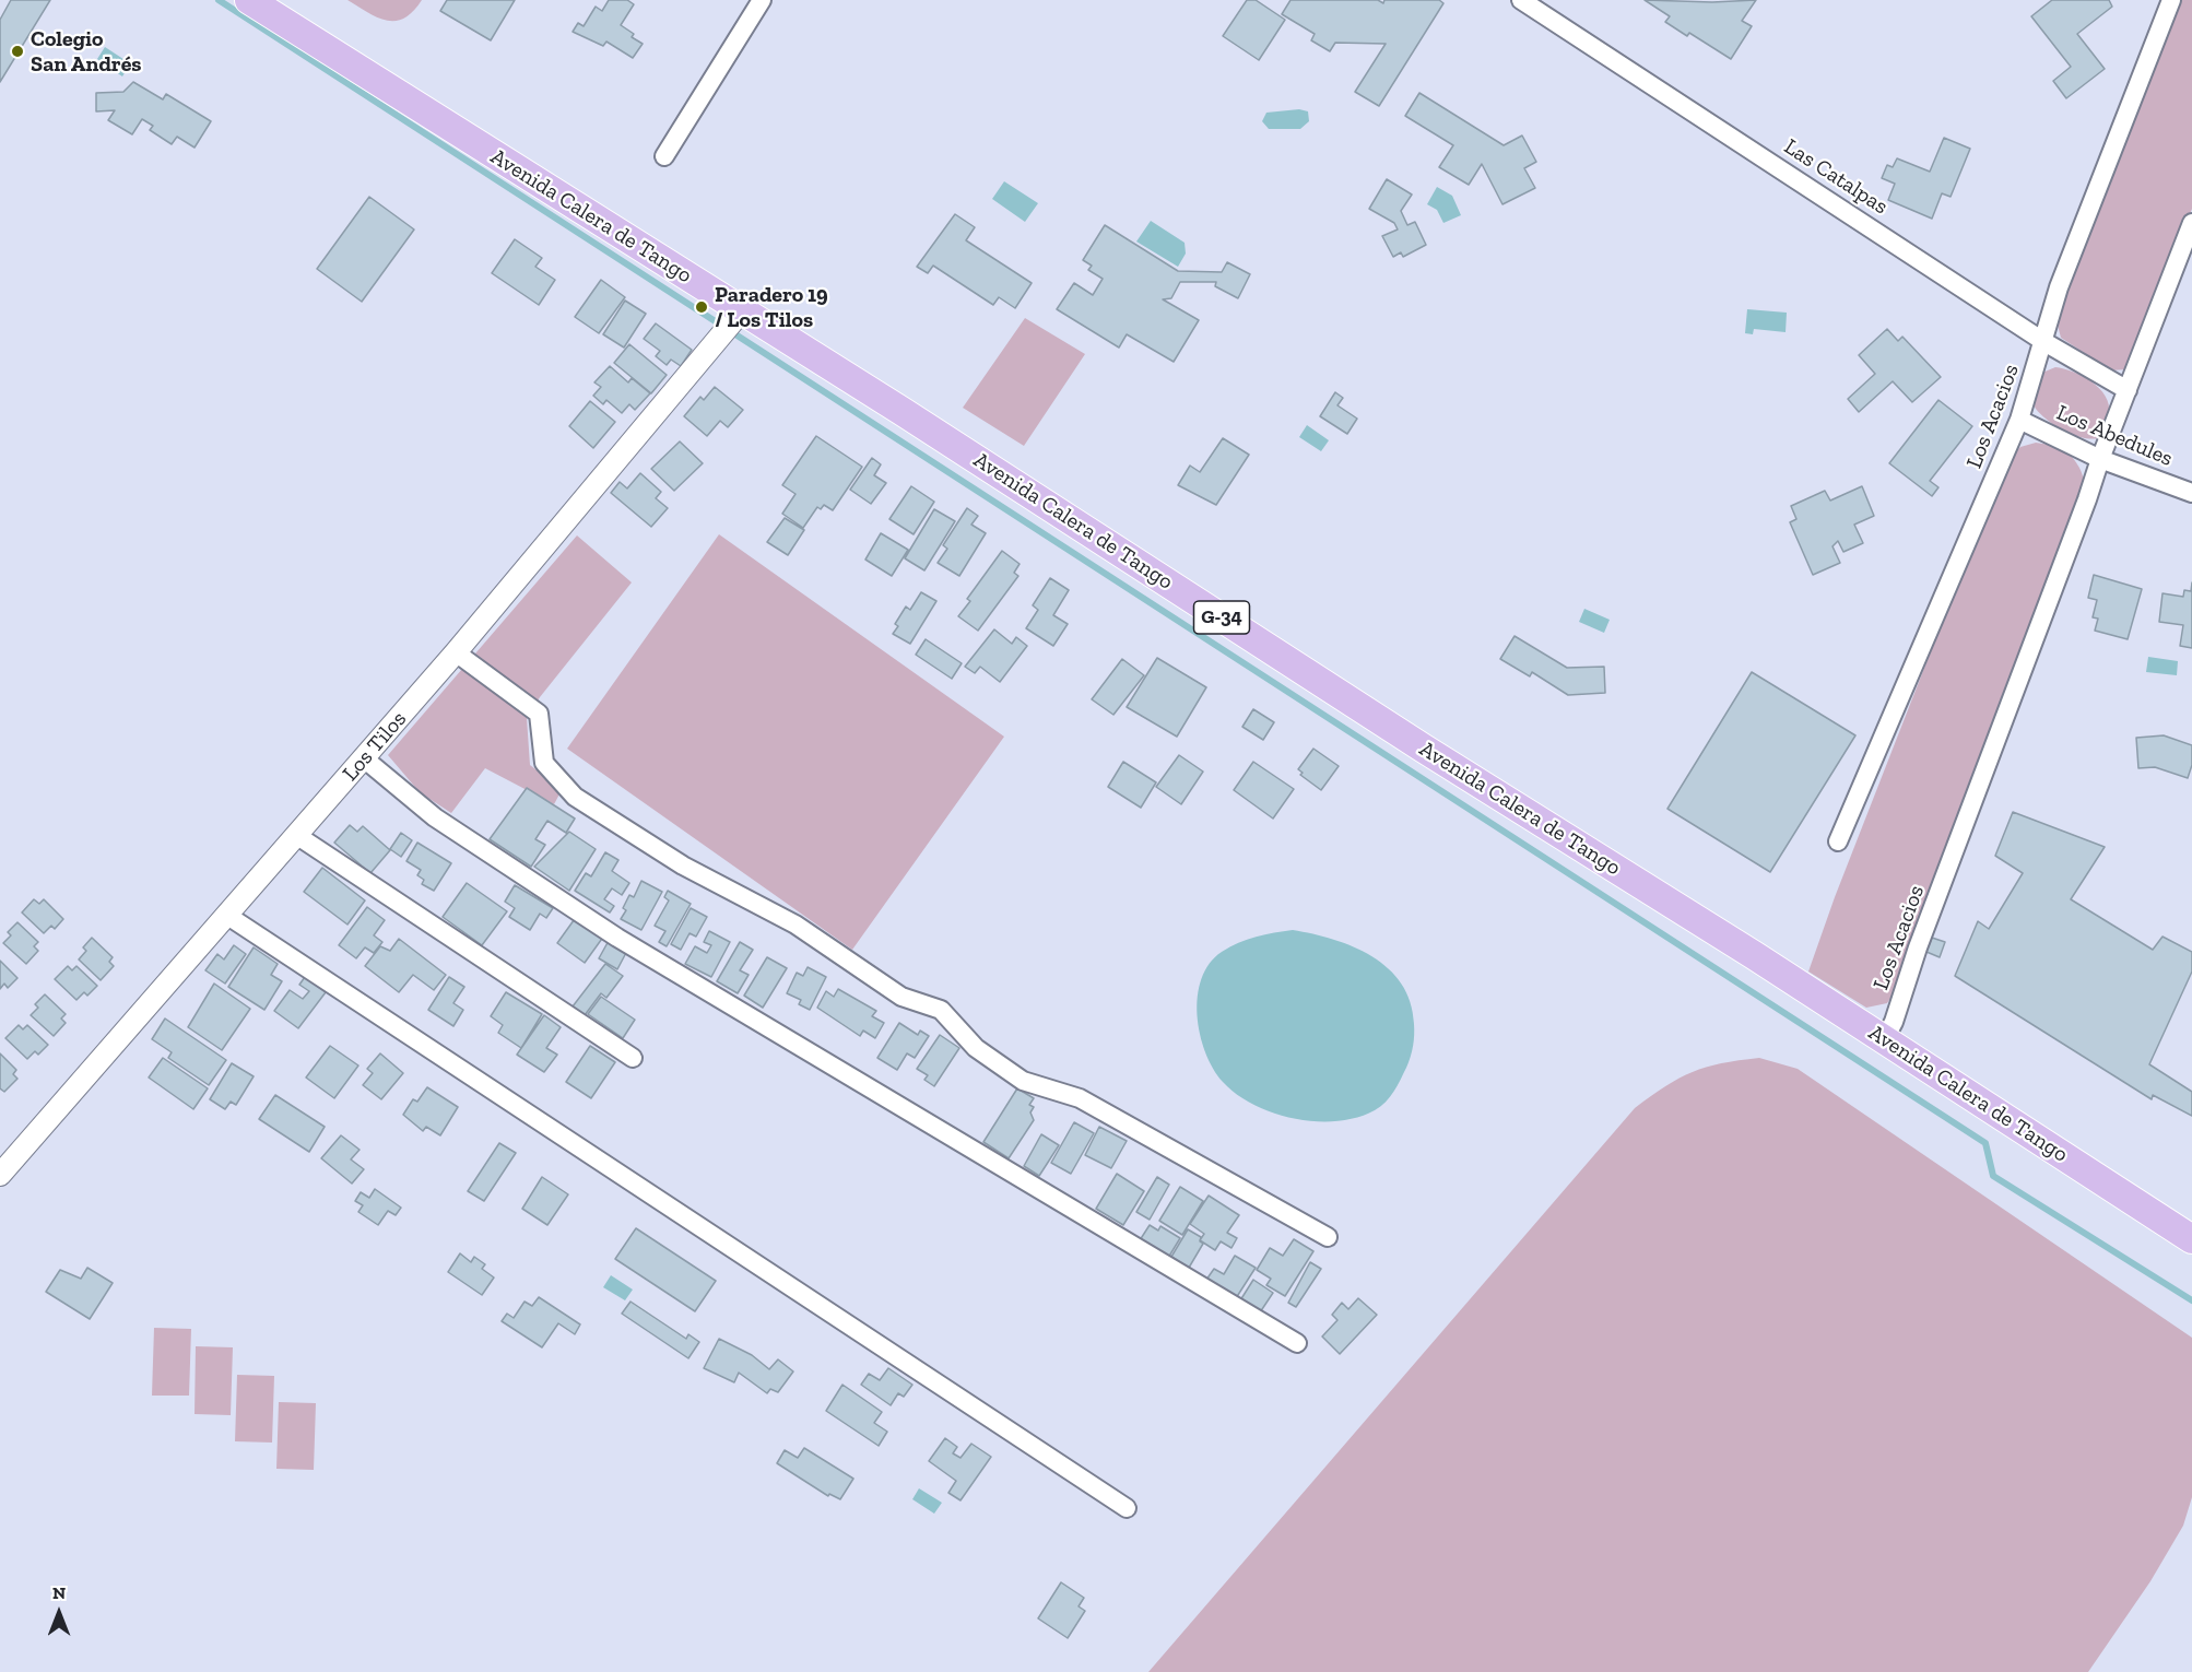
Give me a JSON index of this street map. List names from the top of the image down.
{
  "streets": {
    "main road": ["Avenida Calera de Tango", "G-34"],
    "street": [
      "Las Catalpas",
      "Los Acacios",
      "Los Abedules",
      "Los Tilos"
    ]
  },
  "crossings": [
    ["Las Catalpas", "Los Acacios"],
    ["Avenida Calera de Tango", "Los Acacios"],
    ["Avenida Calera de Tango", "Los Tilos"],
    ["Los Acacios", "Los Abedules"]
  ],
  "places": ["Colegio San Andrés", "Paradero 19 / Los Tilos"],
  "north": "top"
}
